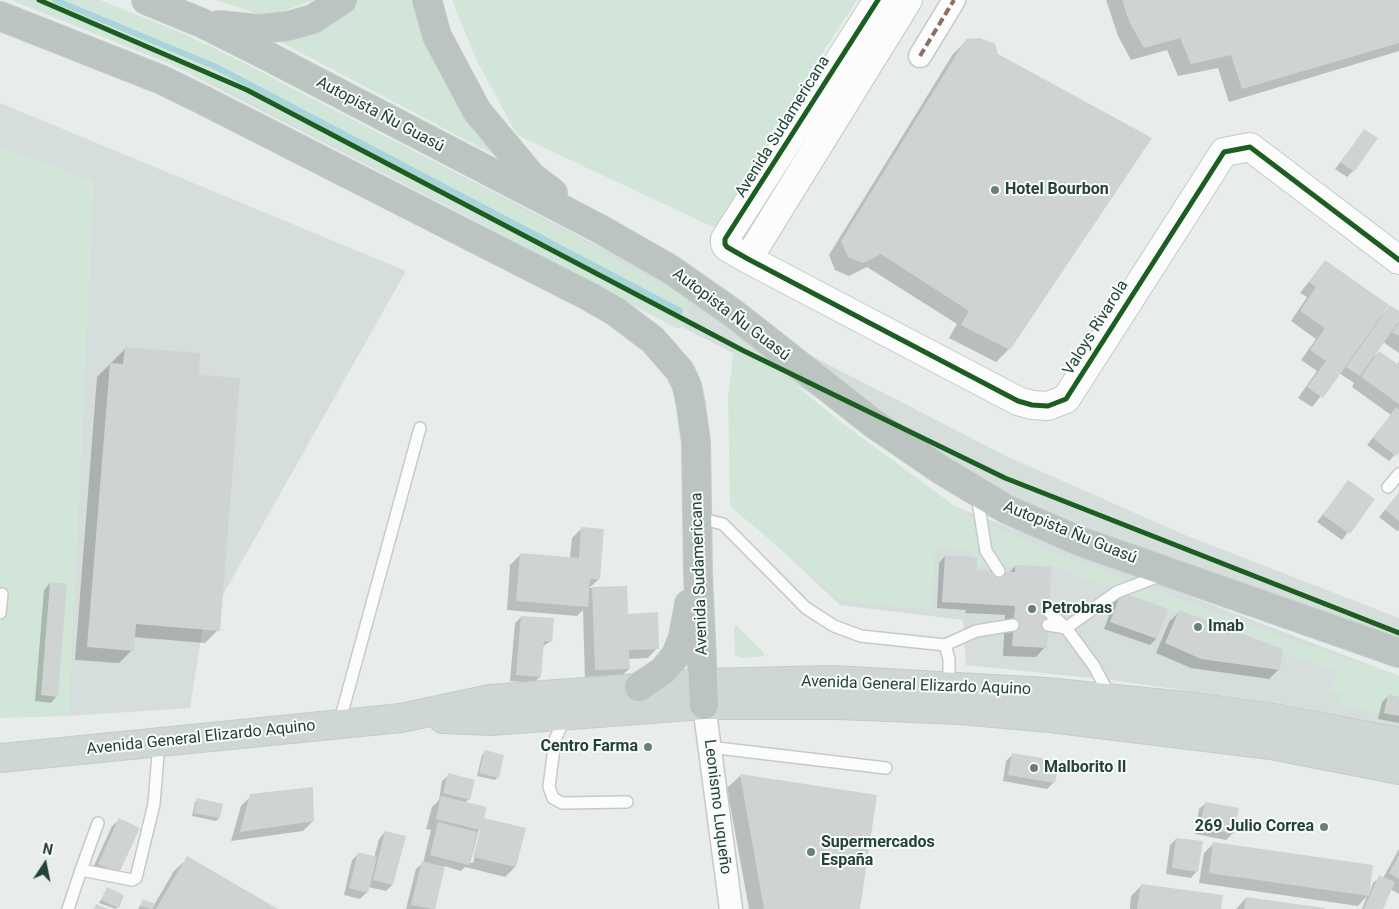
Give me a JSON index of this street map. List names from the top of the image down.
{
  "streets": {
    "highway": ["Autopista Ñu Guasú", "Avenida Sudamericana"],
    "main road": ["Avenida General Elizardo Aquino"],
    "street": ["Valoys Rivarola", "Leonismo Luqueño"]
  },
  "crossings": [
    ["Avenida Sudamericana", "Valoys Rivarola"],
    ["Avenida Sudamericana", "Avenida General Elizardo Aquino"],
    ["Avenida Sudamericana", "Leonismo Luqueño"],
    ["Avenida General Elizardo Aquino", "Leonismo Luqueño"]
  ],
  "places": [
    "Hotel Bourbon",
    "Petrobras",
    "Imab",
    "Centro Farma",
    "Malborito II",
    "269 Julio Correa",
    "Supermercados España"
  ],
  "north": "top"
}
